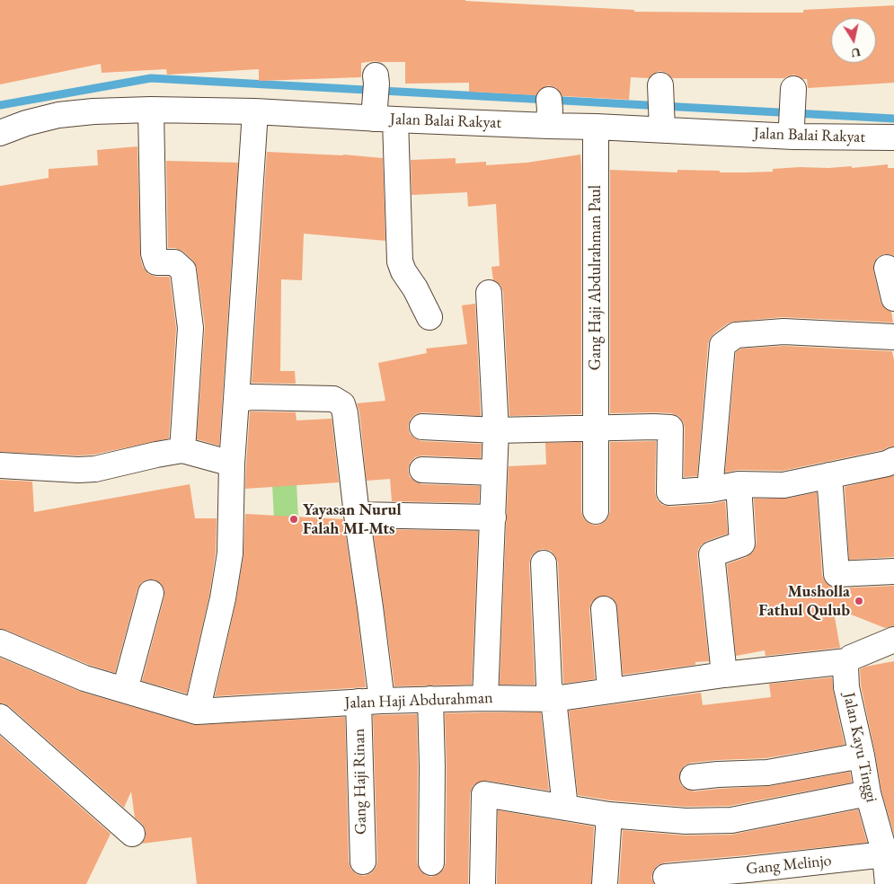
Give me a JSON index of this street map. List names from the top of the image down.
{
  "streets": {
    "street": [
      "Jalan Balai Rakyat",
      "Gang Haji Abdulrahman Paul",
      "Jalan Haji Abdurahman",
      "Jalan Kayu Tinggi",
      "Gang Haji Rinan",
      "Gang Melinjo"
    ]
  },
  "crossings": [
    ["Jalan Balai Rakyat", "Gang Haji Abdulrahman Paul"],
    ["Jalan Haji Abdurahman", "Jalan Kayu Tinggi"],
    ["Jalan Haji Abdurahman", "Gang Haji Rinan"],
    ["Jalan Kayu Tinggi", "Gang Melinjo"]
  ],
  "places": ["Yayasan Nurul Falah MI-Mts", "Musholla Fathul Qulub"],
  "north": "bottom"
}
